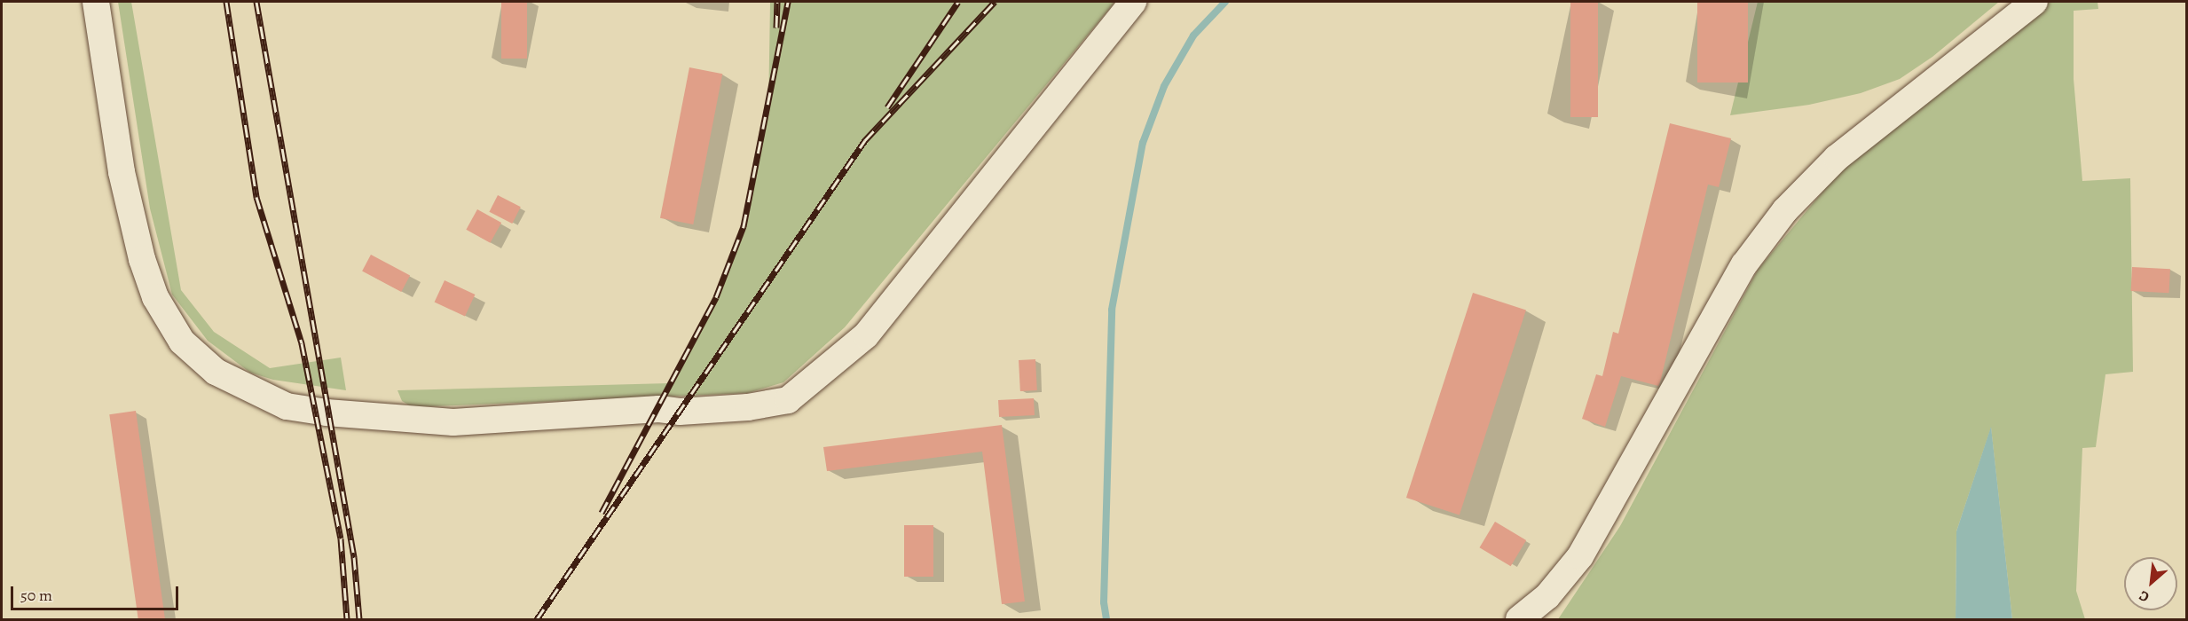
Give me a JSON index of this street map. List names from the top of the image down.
{
  "scale_bar": "50 m",
  "north": "bottom left"
}
